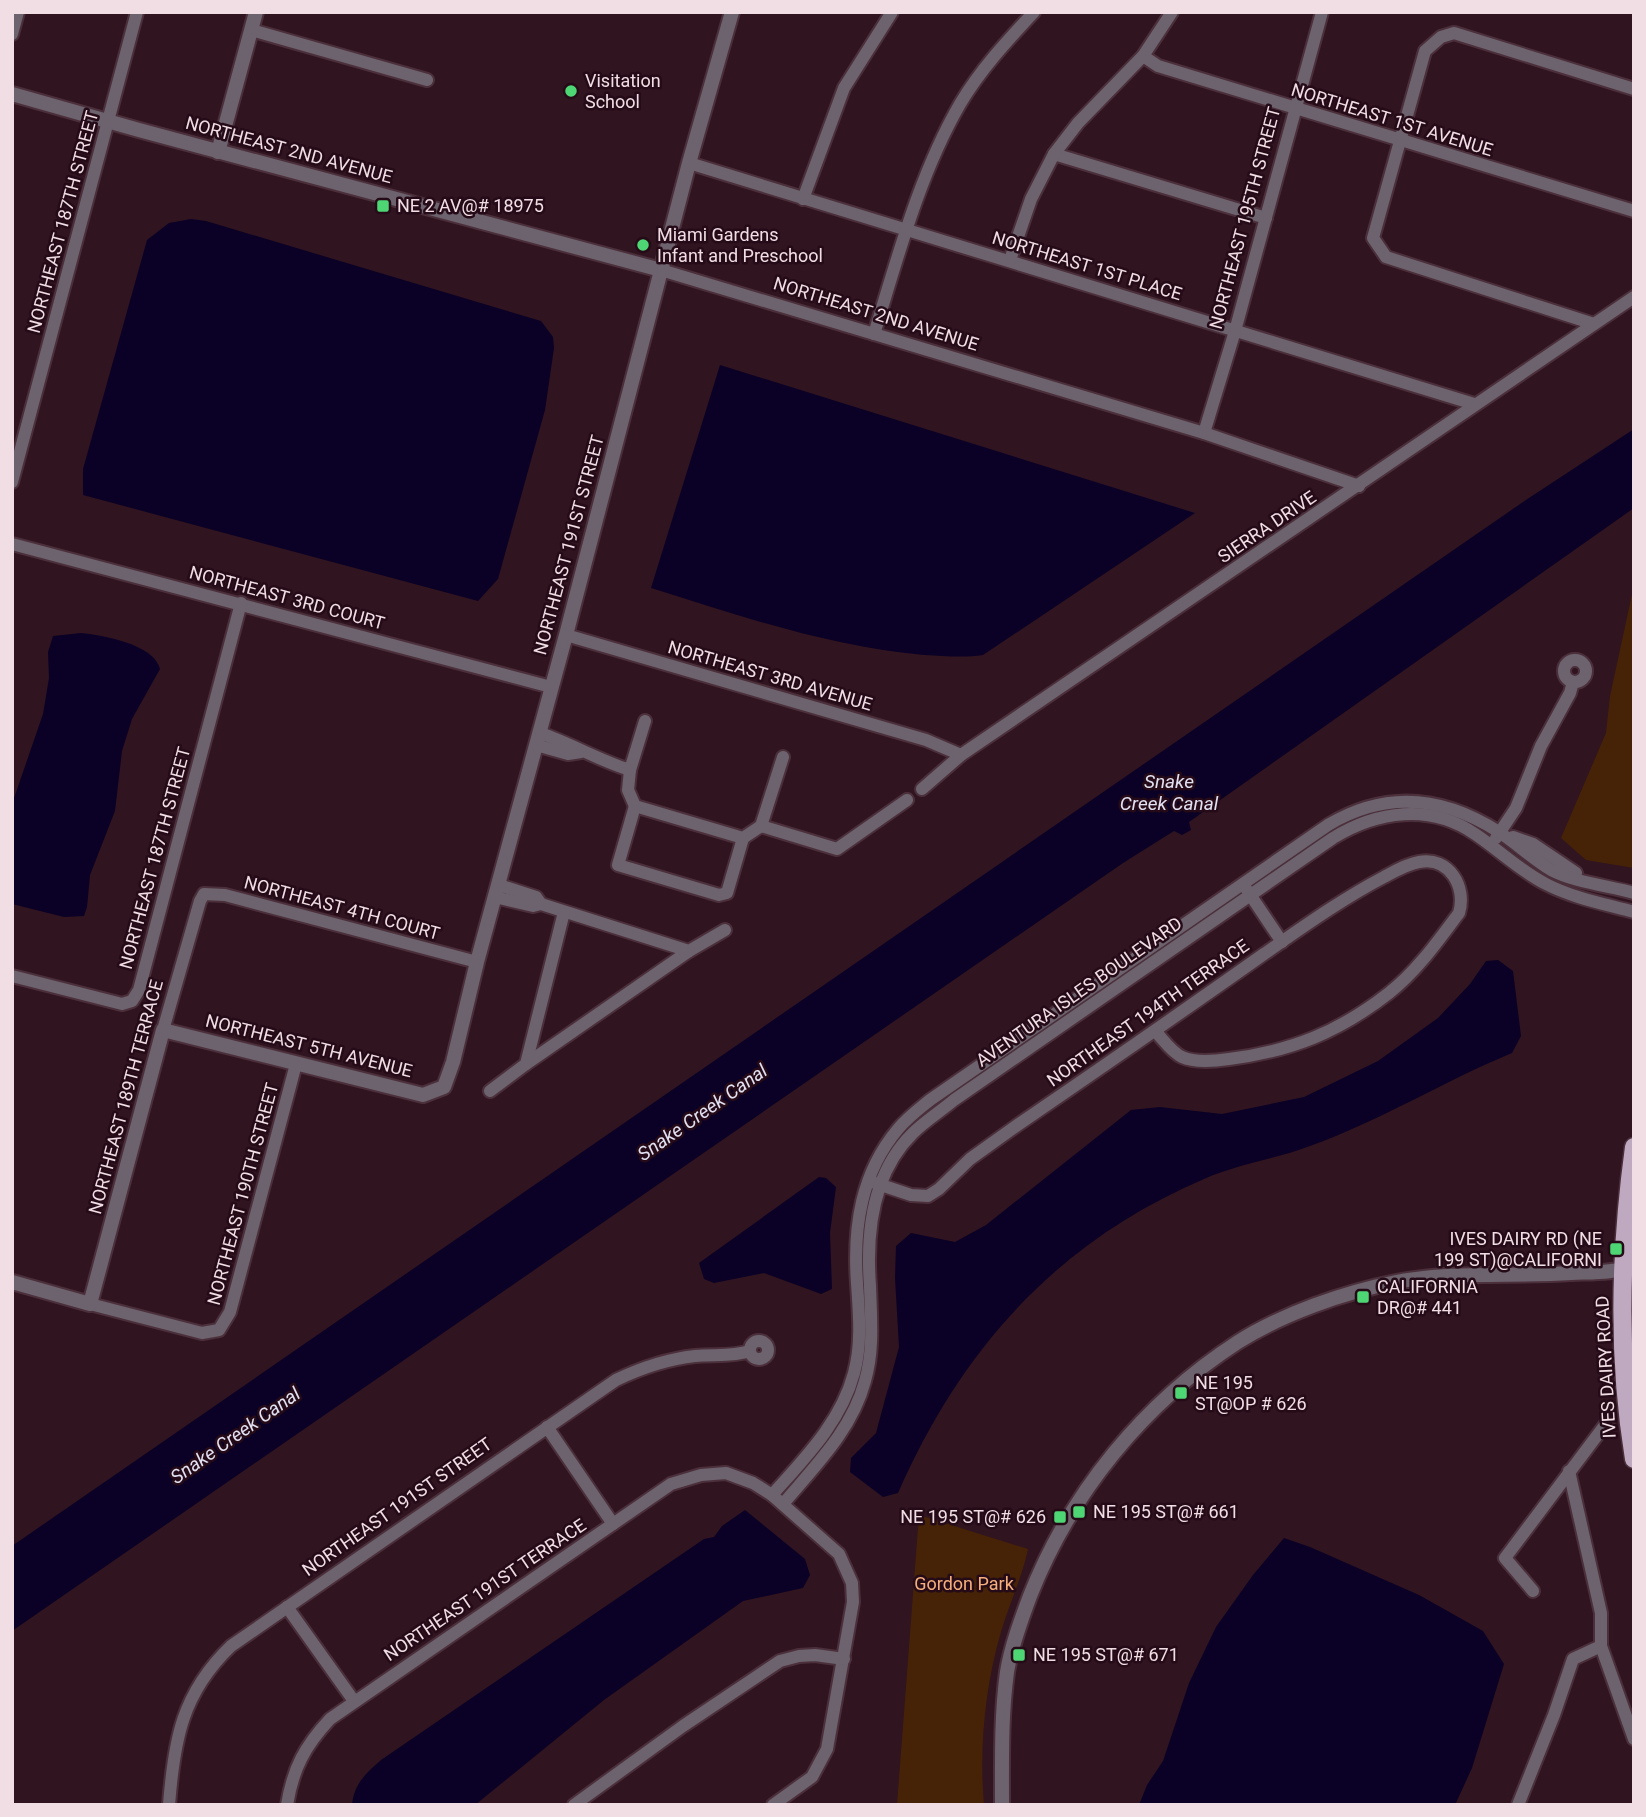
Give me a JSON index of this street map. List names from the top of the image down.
{
  "streets": {
    "main road": ["IVES DAIRY ROAD"],
    "street": [
      "NORTHEAST 1ST AVENUE",
      "NORTHEAST 2ND AVENUE",
      "NORTHEAST 195TH STREET",
      "NORTHEAST 187TH STREET",
      "NORTHEAST 1ST PLACE",
      "SIERRA DRIVE",
      "NORTHEAST 191ST STREET",
      "NORTHEAST 3RD COURT",
      "NORTHEAST 3RD AVENUE",
      "NORTHEAST 4TH COURT",
      "AVENTURA ISLES BOULEVARD",
      "NORTHEAST 194TH TERRACE",
      "NORTHEAST 5TH AVENUE",
      "NORTHEAST 189TH TERRACE",
      "NORTHEAST 190TH STREET",
      "NORTHEAST 191ST TERRACE"
    ]
  },
  "crossings": [
    ["NORTHEAST 1ST AVENUE", "NORTHEAST 195TH STREET"],
    ["NORTHEAST 2ND AVENUE", "NORTHEAST 195TH STREET"],
    ["NORTHEAST 2ND AVENUE", "NORTHEAST 187TH STREET"],
    ["NORTHEAST 2ND AVENUE", "SIERRA DRIVE"],
    ["NORTHEAST 2ND AVENUE", "NORTHEAST 191ST STREET"],
    ["NORTHEAST 195TH STREET", "NORTHEAST 1ST PLACE"],
    ["NORTHEAST 187TH STREET", "NORTHEAST 3RD COURT"],
    ["NORTHEAST 1ST PLACE", "SIERRA DRIVE"],
    ["NORTHEAST 1ST PLACE", "NORTHEAST 191ST STREET"],
    ["SIERRA DRIVE", "NORTHEAST 3RD AVENUE"],
    ["NORTHEAST 191ST STREET", "NORTHEAST 3RD COURT"],
    ["NORTHEAST 191ST STREET", "NORTHEAST 3RD AVENUE"],
    ["NORTHEAST 191ST STREET", "NORTHEAST 4TH COURT"],
    ["NORTHEAST 191ST STREET", "NORTHEAST 5TH AVENUE"],
    ["NORTHEAST 4TH COURT", "NORTHEAST 189TH TERRACE"],
    ["AVENTURA ISLES BOULEVARD", "NORTHEAST 194TH TERRACE"],
    ["AVENTURA ISLES BOULEVARD", "NORTHEAST 191ST TERRACE"],
    ["NORTHEAST 5TH AVENUE", "NORTHEAST 189TH TERRACE"],
    ["NORTHEAST 5TH AVENUE", "NORTHEAST 190TH STREET"],
    ["NORTHEAST 189TH TERRACE", "NORTHEAST 190TH STREET"]
  ],
  "water": ["Snake Creek Canal"],
  "parks": ["Gordon Park"],
  "places": {
    "other": ["Visitation School", "Miami Gardens Infant and Preschool"],
    "transit": [
      "NE 2 AV@# 18975",
      "IVES DAIRY RD (NE 199 ST)@CALIFORNI",
      "CALIFORNIA DR@# 441",
      "NE 195 ST@OP # 626",
      "NE 195 ST@# 661",
      "NE 195 ST@# 626",
      "NE 195 ST@# 671"
    ]
  }
}
